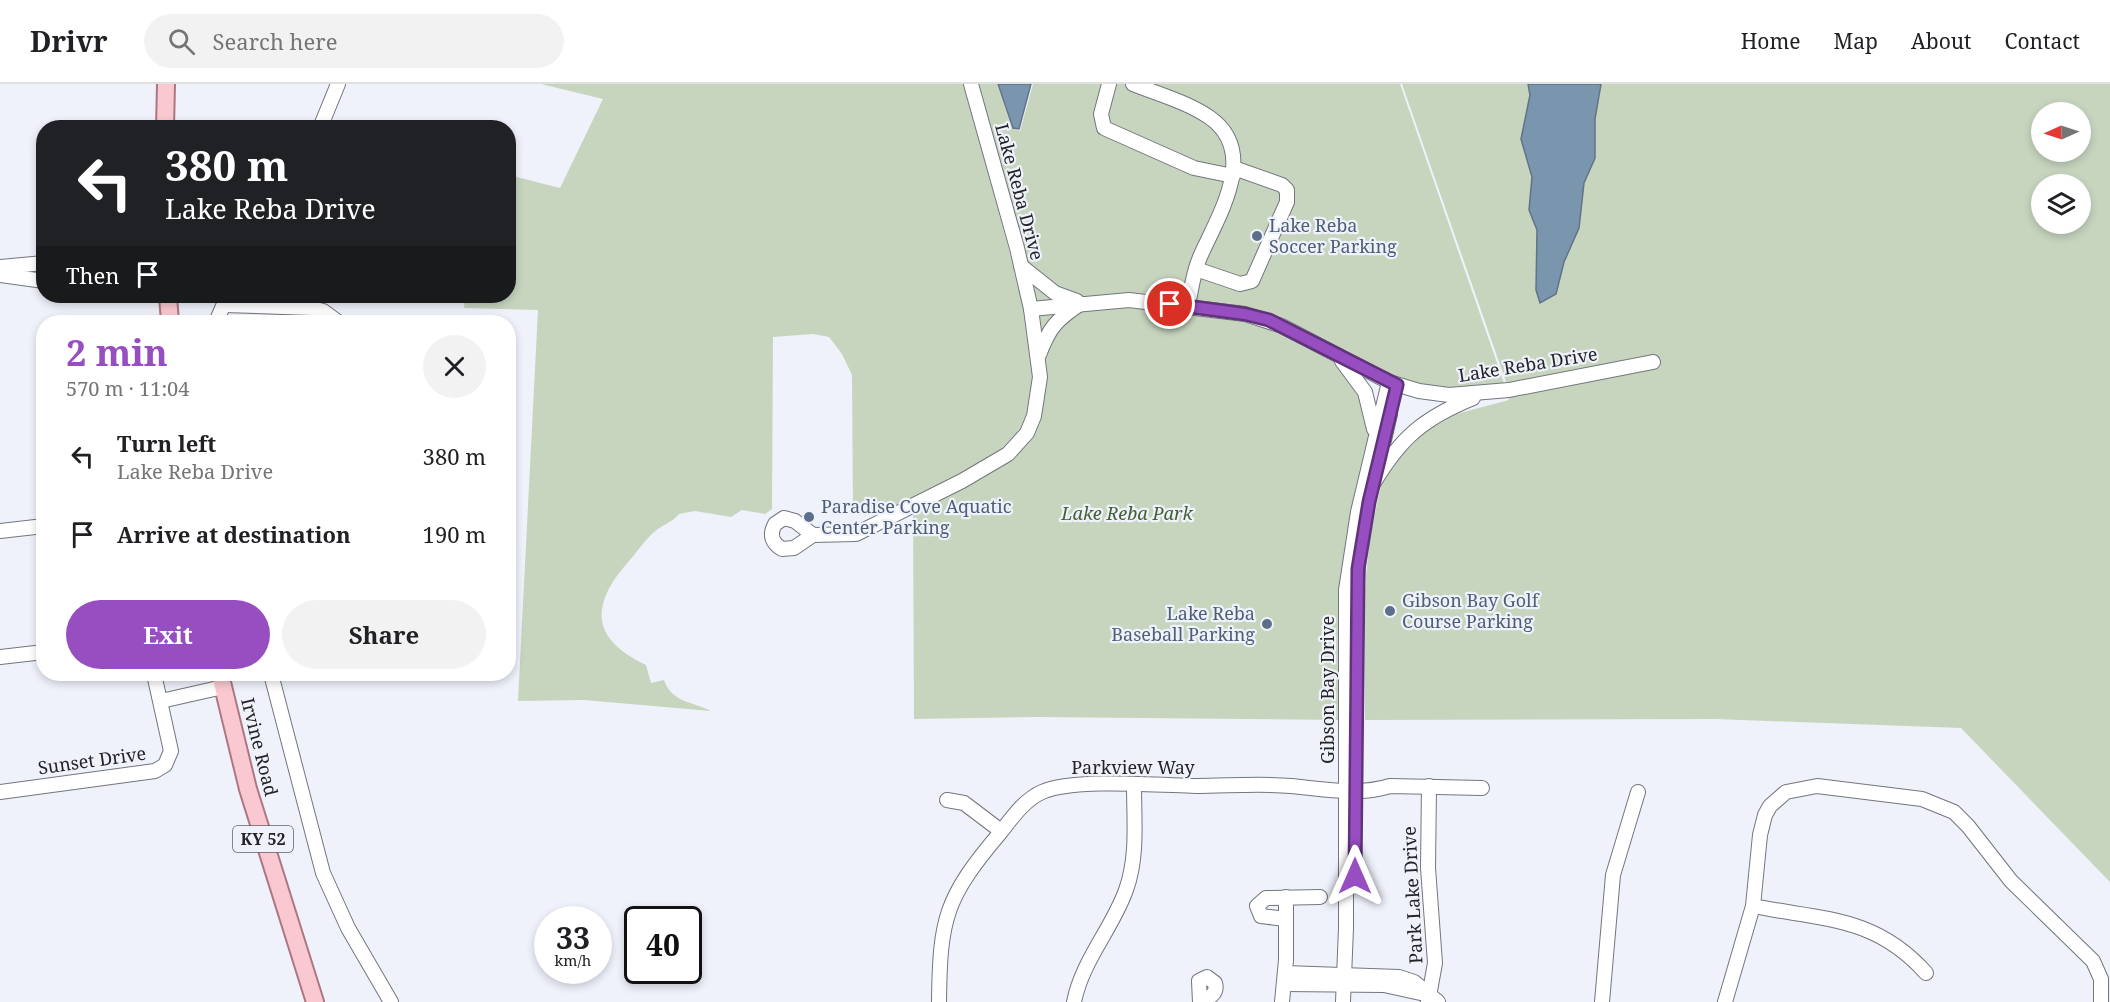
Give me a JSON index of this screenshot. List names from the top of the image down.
{
  "streets": {
    "main road": ["Irvine Road", "KY 52"],
    "street": [
      "Lake Reba Drive",
      "Gibson Bay Drive",
      "Sunset Drive",
      "Parkview Way",
      "Park Lake Drive"
    ]
  },
  "crossings": [
    ["Lake Reba Drive", "Gibson Bay Drive"],
    ["Gibson Bay Drive", "Parkview Way"],
    ["Parkview Way", "Park Lake Drive"]
  ],
  "parks": ["Lake Reba Park"],
  "places": [
    "Lake Reba Soccer Parking",
    "Paradise Cove Aquatic Center Parking",
    "Gibson Bay Golf Course Parking",
    "Lake Reba Baseball Parking"
  ],
  "north": "left",
  "page": {
    "header": "Drivr",
    "search": "Search here",
    "nav": [
      "Home",
      "Map",
      "About",
      "Contact"
    ],
    "turn": ["380 m", "Lake Reba Drive"],
    "then": "Then",
    "heading": ["2 min", "570 m · 11:04"],
    "list": [
      {
        "name": "Turn left",
        "note": "Lake Reba Drive",
        "value": "380 m"
      },
      {
        "name": "Arrive at destination",
        "value": "190 m"
      }
    ],
    "buttons": ["Exit", "Share"],
    "speed": "33 km/h",
    "limit": "40"
  }
}
